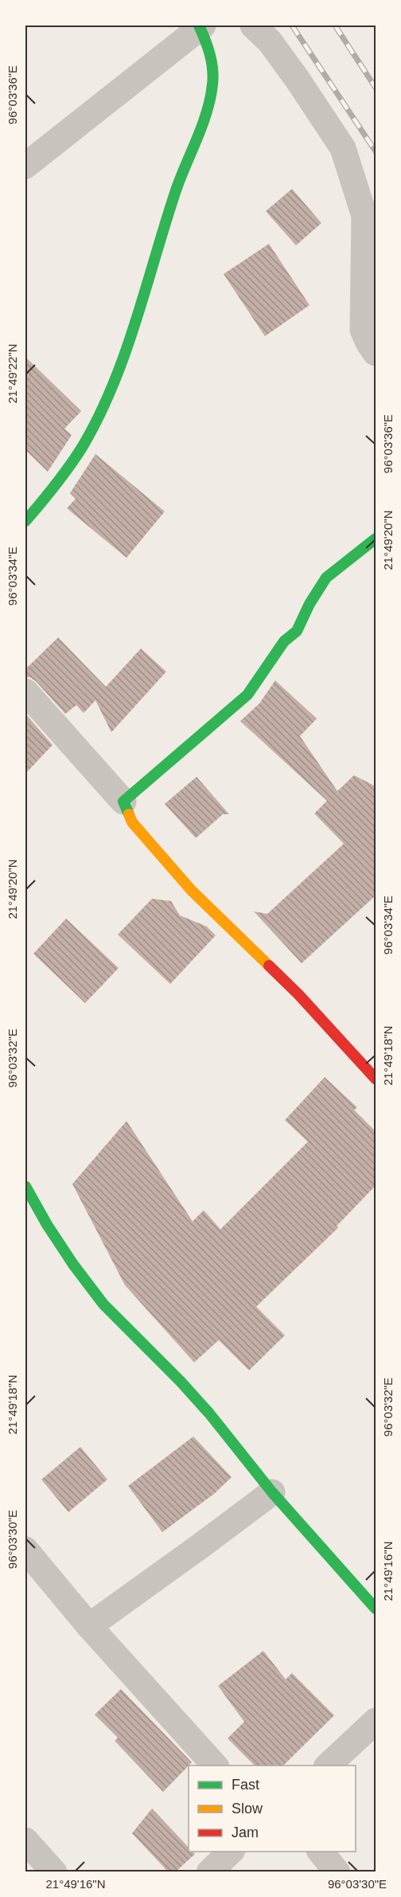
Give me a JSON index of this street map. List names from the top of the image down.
{
  "legend": ["Fast", "Slow", "Jam"],
  "coordinates": [
    "96°03'36\"E",
    "21°49'22\"N",
    "21°49'20\"N",
    "96°03'34\"E",
    "21°49'18\"N",
    "96°03'32\"E",
    "96°03'30\"E",
    "21°49'16\"N"
  ]
}
